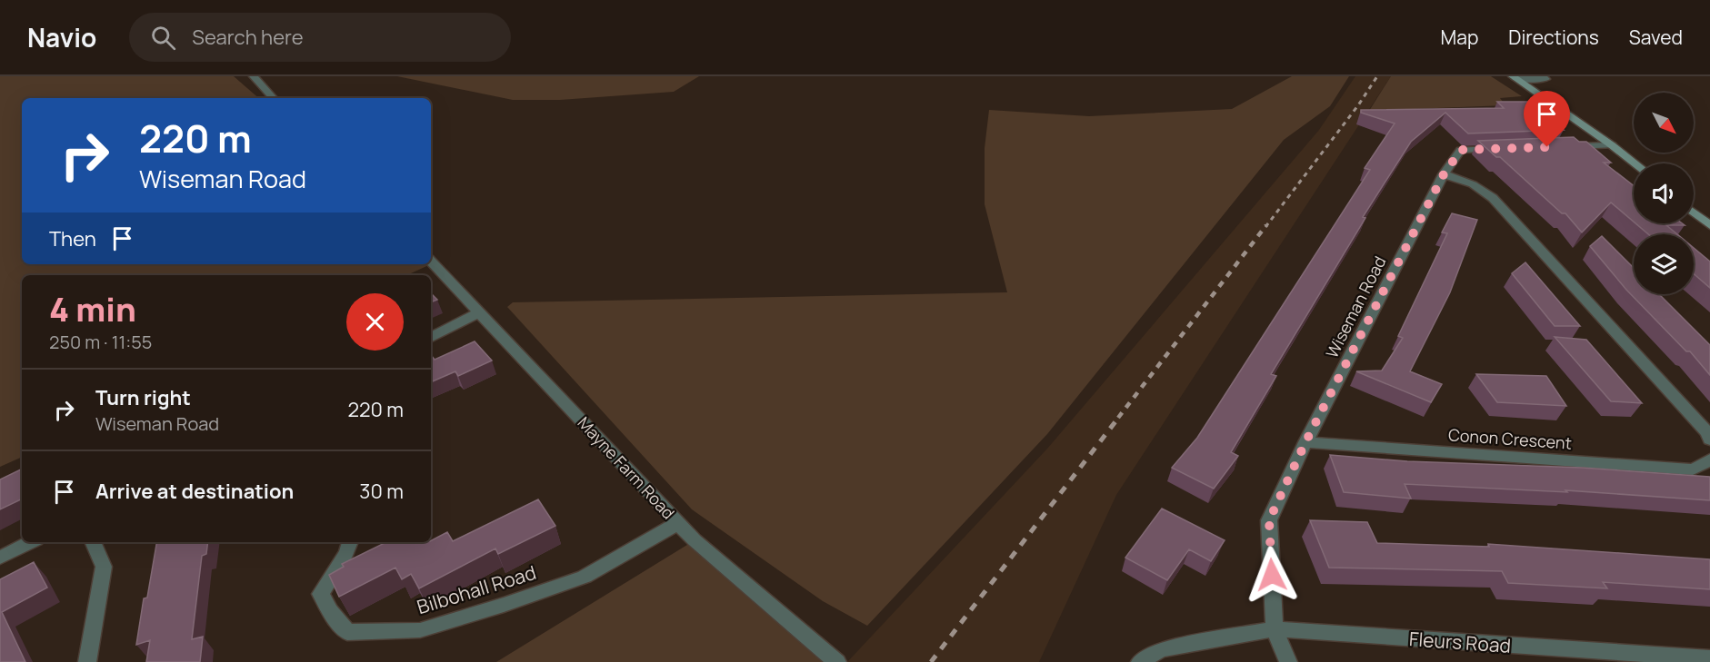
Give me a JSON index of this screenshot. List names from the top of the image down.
{
  "streets": {
    "street": [
      "Wiseman Road",
      "Conon Crescent",
      "Mayne Farm Road",
      "Bilbohall Road",
      "Fleurs Road"
    ]
  },
  "crossings": [
    ["Wiseman Road", "Conon Crescent"],
    ["Wiseman Road", "Fleurs Road"],
    ["Mayne Farm Road", "Bilbohall Road"]
  ],
  "north": "bottom right",
  "page": {
    "header": "Navio",
    "search": "Search here",
    "nav": ["Map", "Directions", "Saved"],
    "turn": ["220 m", "Wiseman Road"],
    "then": "Then",
    "heading": ["4 min", "250 m · 11:55"],
    "list": [
      {
        "name": "Turn right",
        "note": "Wiseman Road",
        "value": "220 m"
      },
      {
        "name": "Arrive at destination",
        "value": "30 m"
      }
    ]
  }
}
